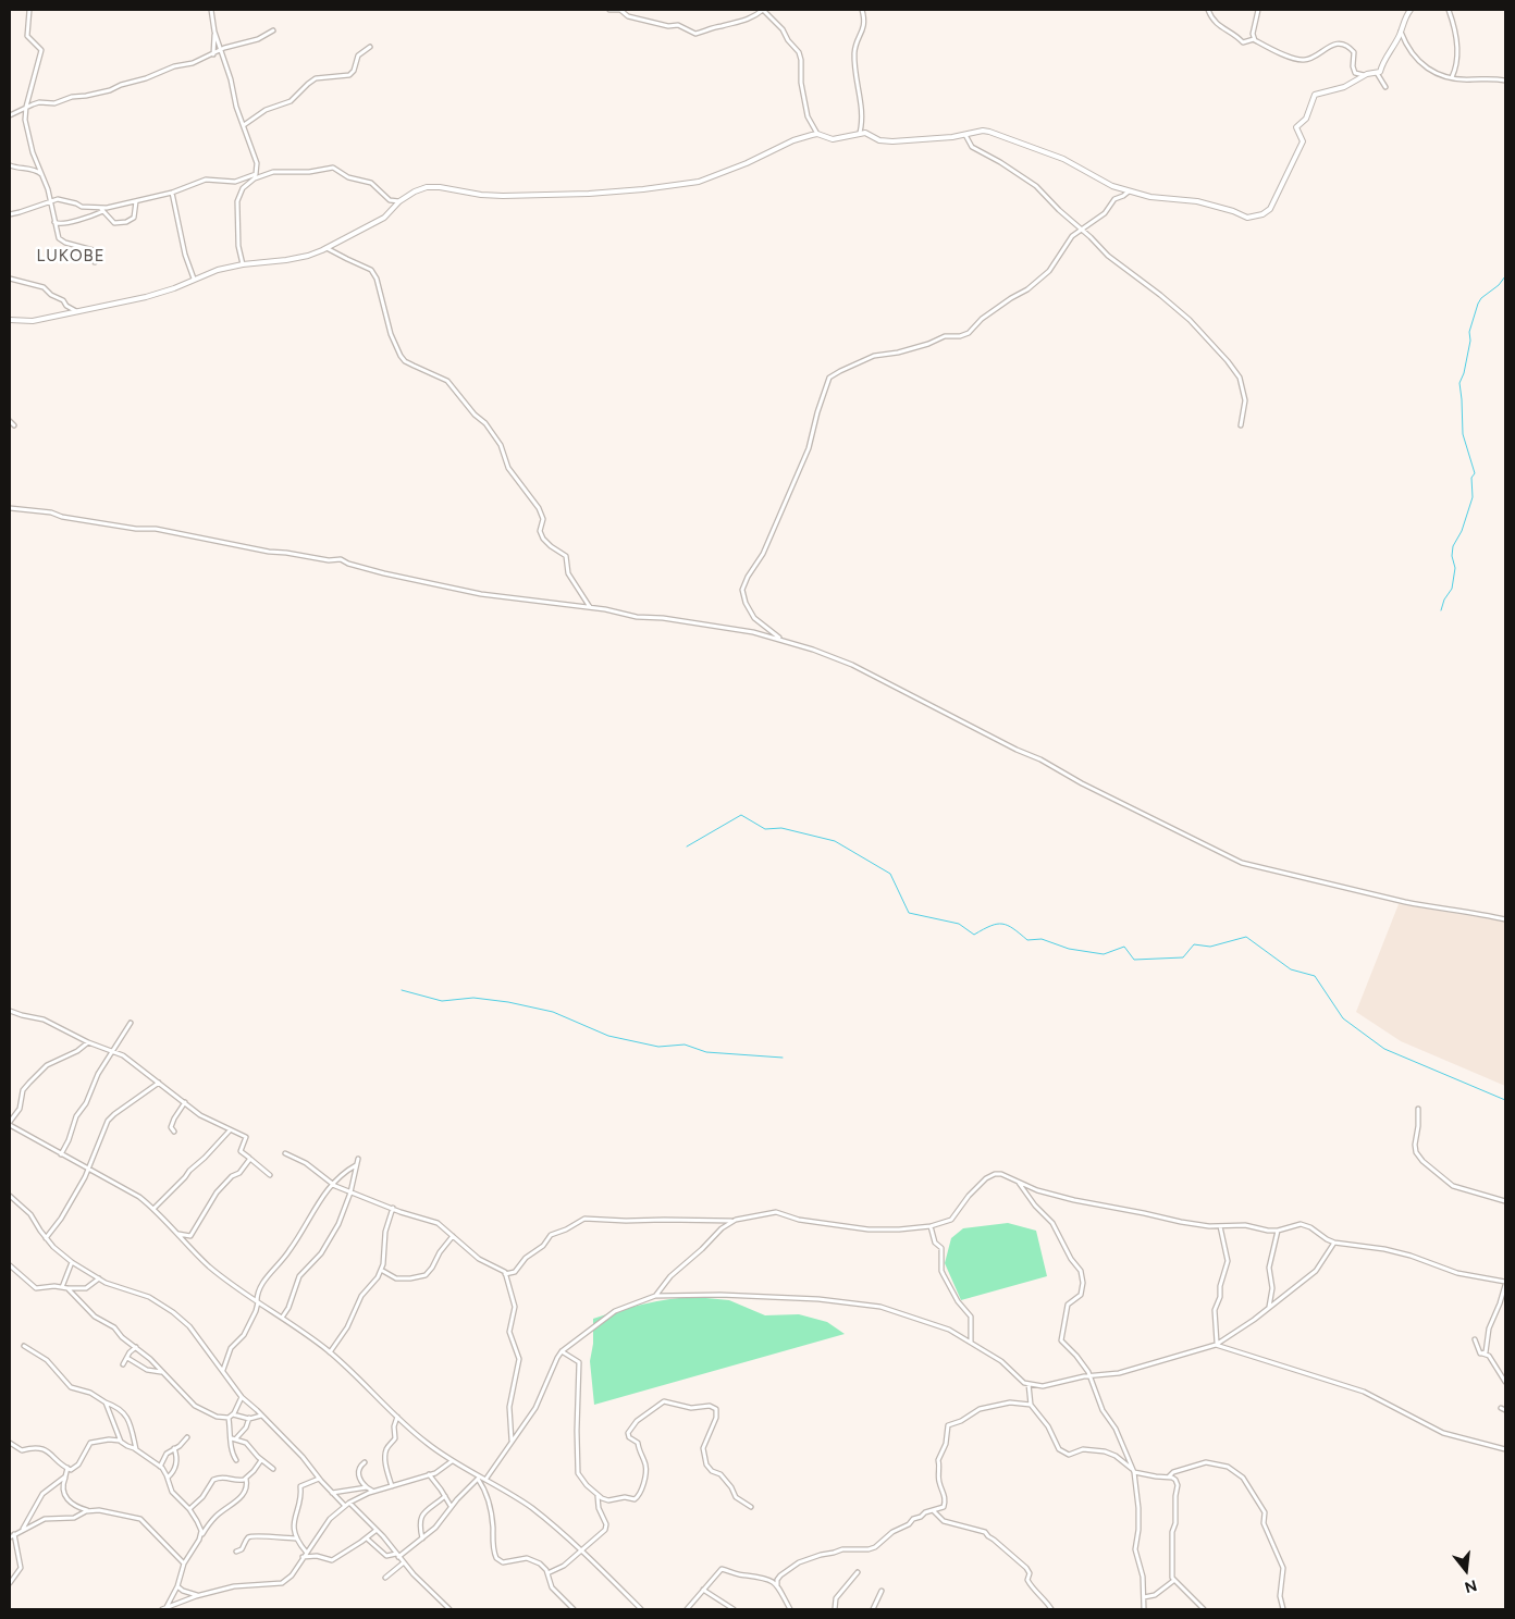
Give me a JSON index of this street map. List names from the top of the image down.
{
  "districts": ["LUKOBE"],
  "north": "bottom"
}
